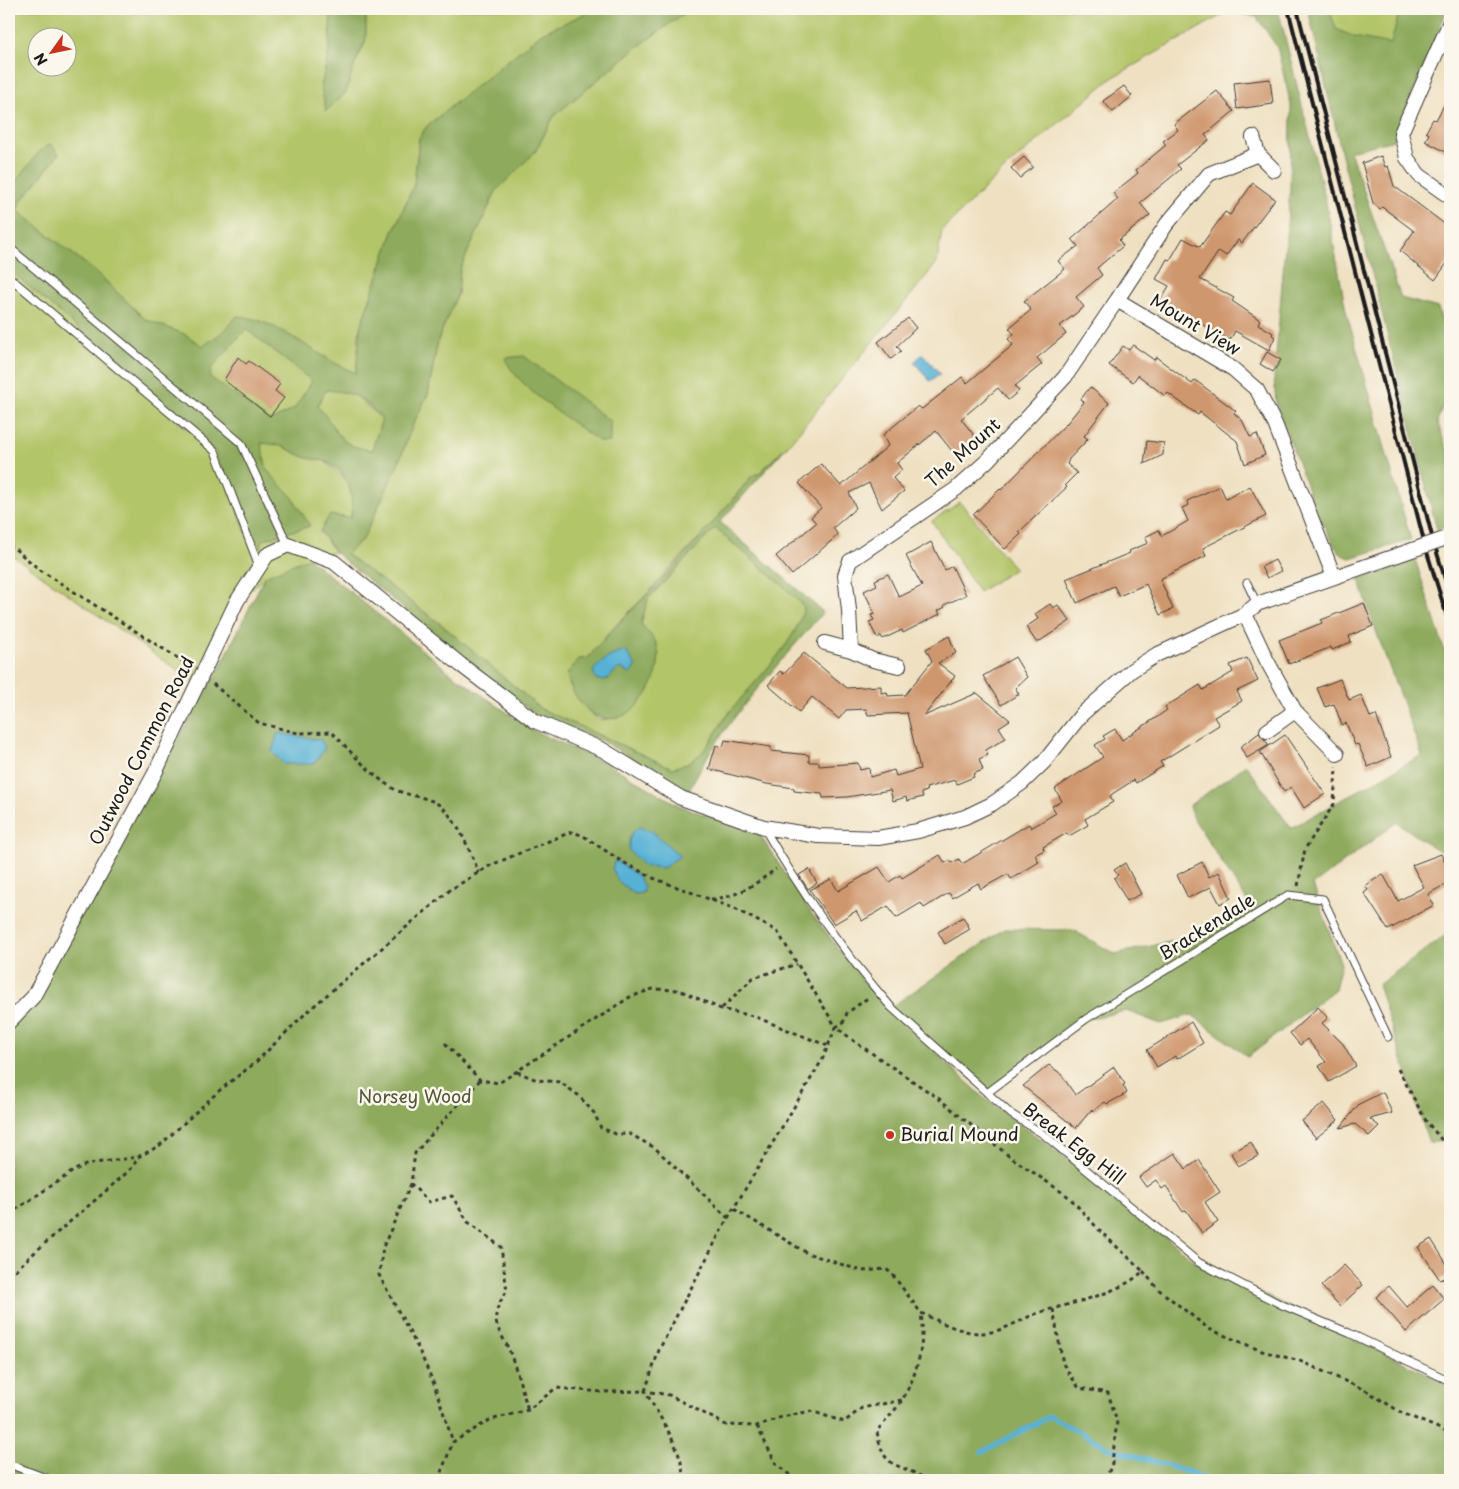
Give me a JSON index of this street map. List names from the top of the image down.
{
  "streets": {
    "street": ["Mount View", "The Mount", "Outwood Common Road"],
    "lane": ["Brackendale", "Break Egg Hill"]
  },
  "crossings": [
    ["Mount View", "The Mount"],
    ["Brackendale", "Break Egg Hill"]
  ],
  "parks": ["Norsey Wood"],
  "places": ["Burial Mound"],
  "north": "bottom left"
}
